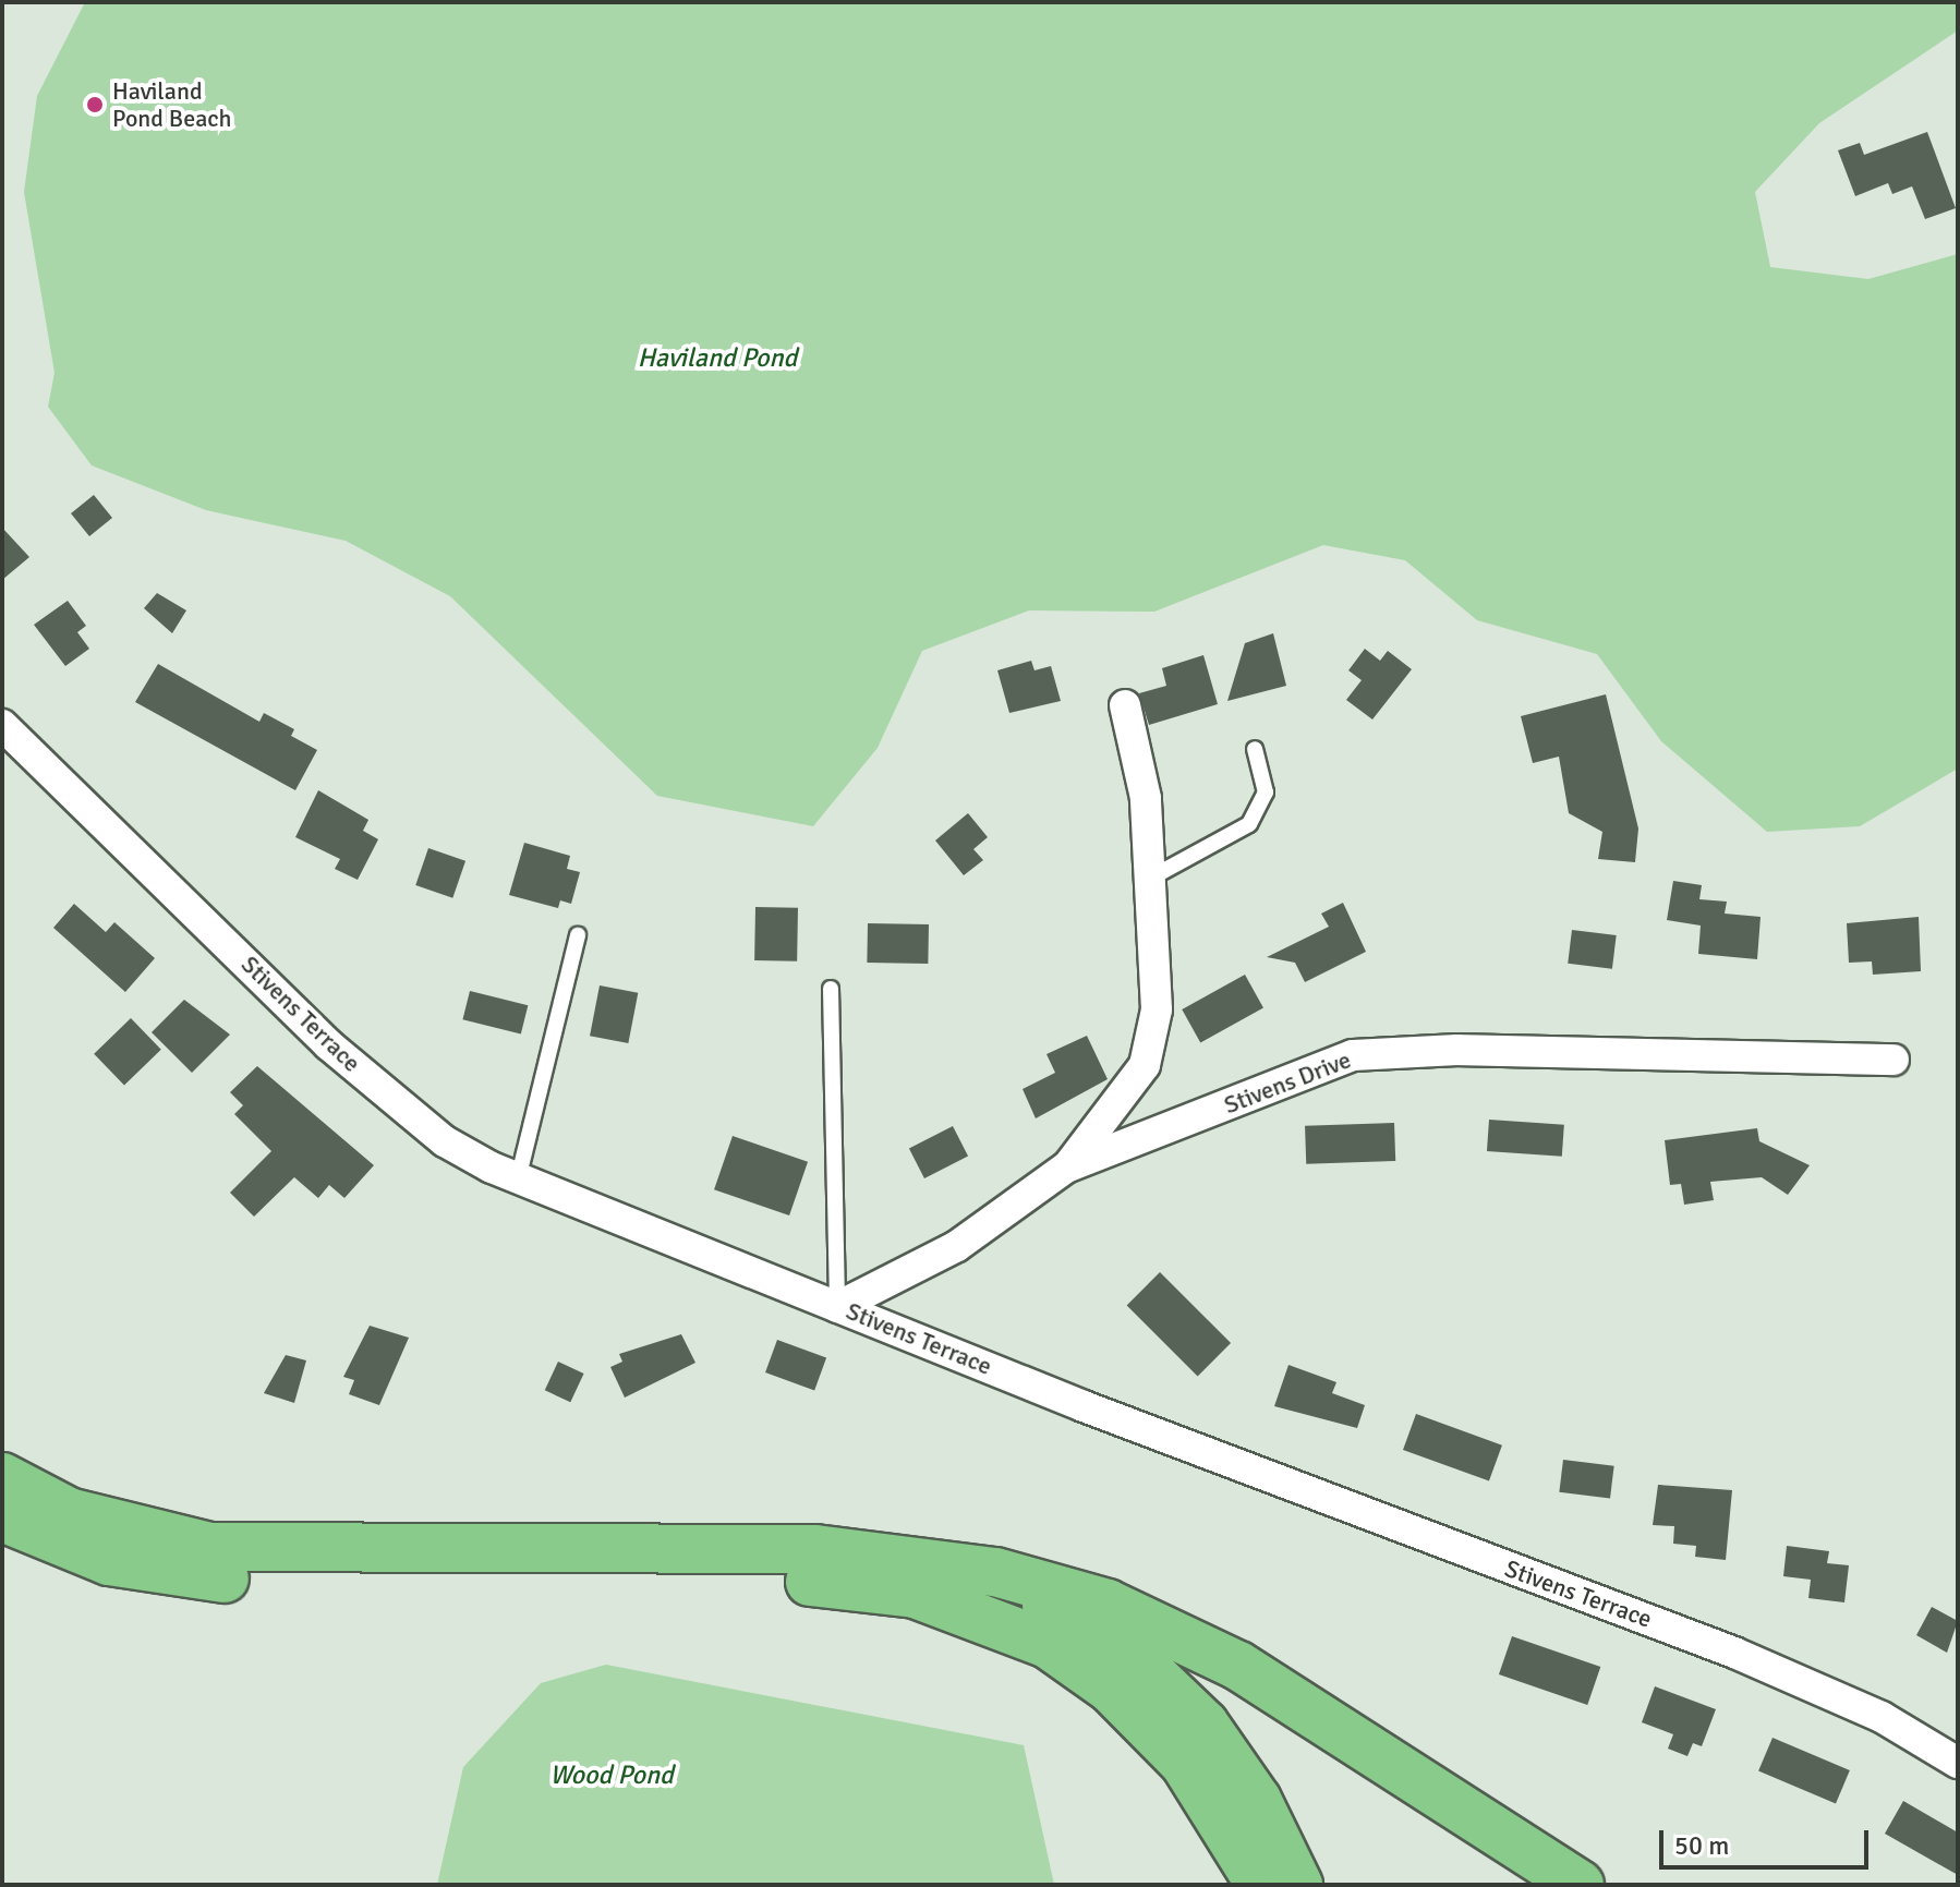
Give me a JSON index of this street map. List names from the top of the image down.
{
  "streets": {
    "street": ["Stivens Terrace", "Stivens Drive"]
  },
  "crossings": [
    ["Stivens Terrace", "Stivens Drive"]
  ],
  "water": ["Haviland Pond", "Wood Pond"],
  "places": ["Haviland Pond Beach"],
  "scale_bar": "50 m"
}
